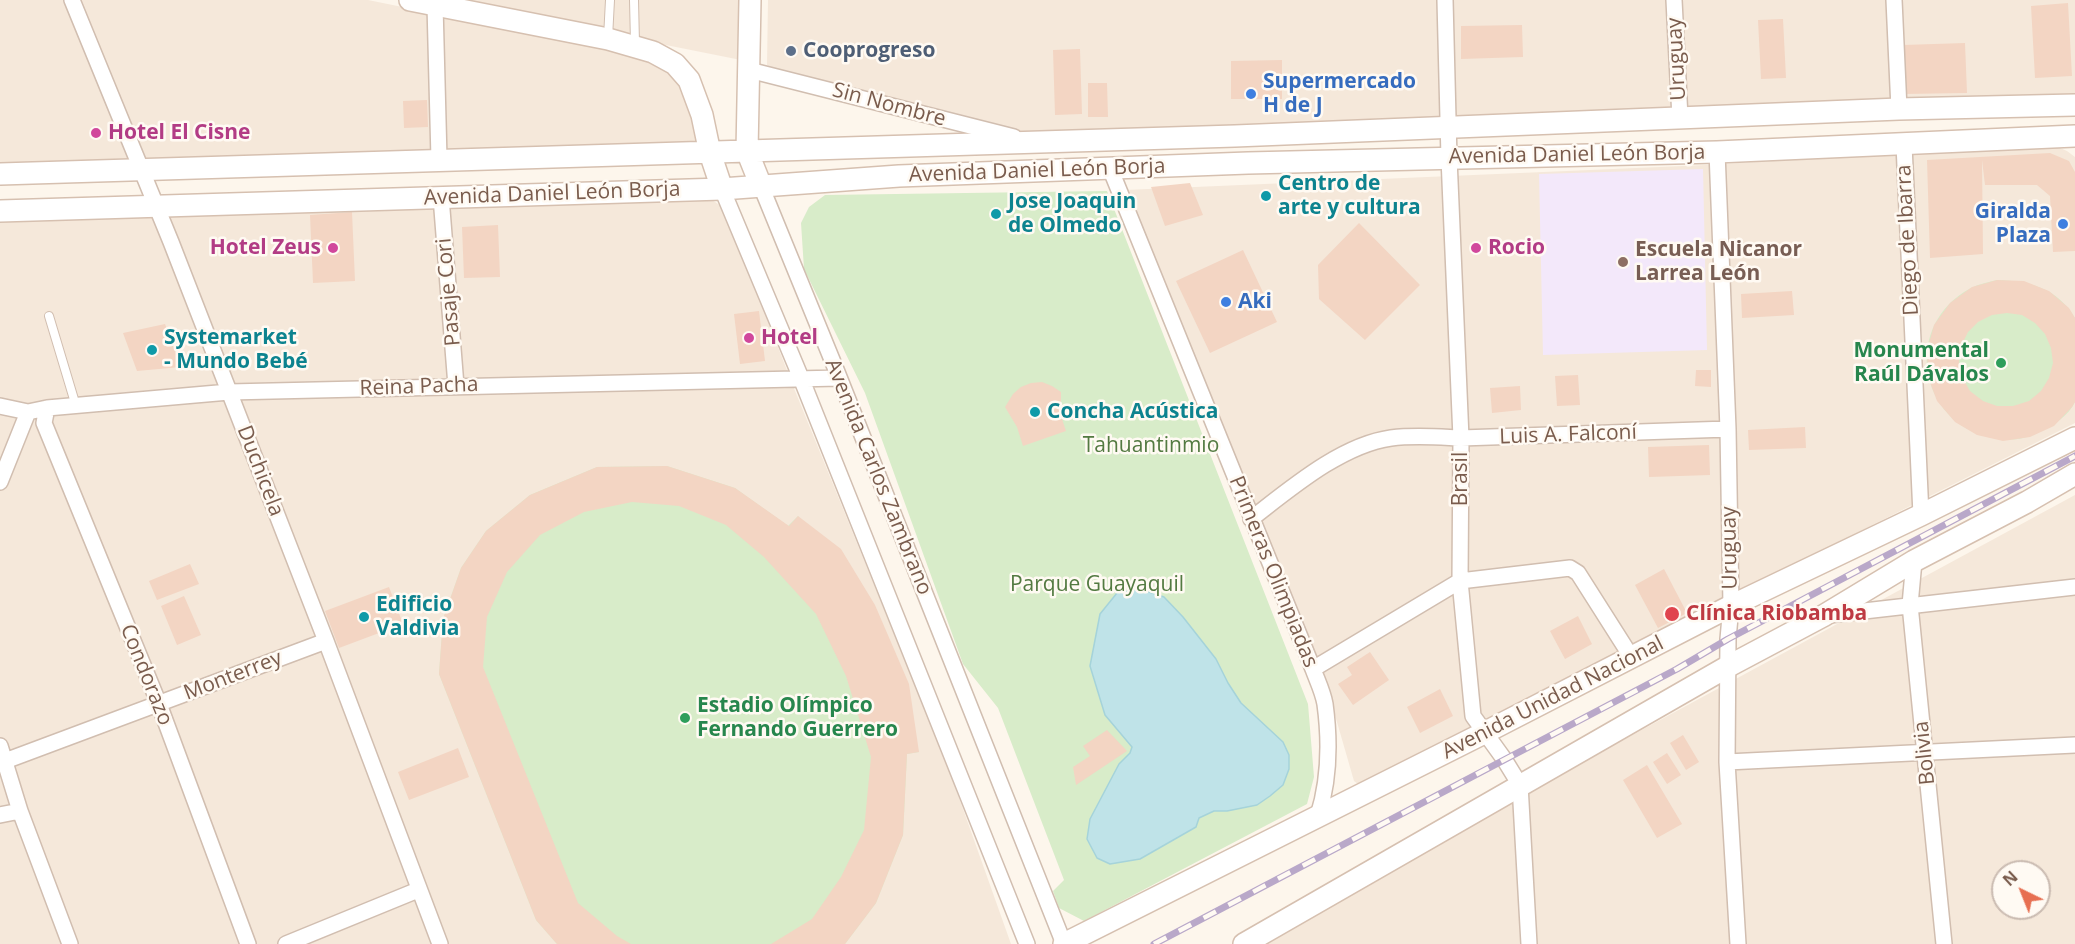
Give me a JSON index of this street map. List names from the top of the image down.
{
  "streets": {
    "main road": ["Avenida Daniel León Borja", "Avenida Carlos Zambrano", "Avenida Unidad Nacional"],
    "street": [
      "Uruguay",
      "Sin Nombre",
      "Diego de Ibarra",
      "Pasaje Cori",
      "Reina Pacha",
      "Luis A. Falconí",
      "Duchicela",
      "Brasil",
      "Primeras Olimpiadas",
      "Condorazo",
      "Monterrey",
      "Bolivia"
    ]
  },
  "crossings": [
    ["Uruguay", "Avenida Daniel León Borja"],
    ["Uruguay", "Luis A. Falconí"],
    ["Uruguay", "Avenida Unidad Nacional"],
    ["Sin Nombre", "Avenida Daniel León Borja"],
    ["Sin Nombre", "Avenida Carlos Zambrano"],
    ["Avenida Daniel León Borja", "Diego de Ibarra"],
    ["Avenida Daniel León Borja", "Pasaje Cori"],
    ["Avenida Daniel León Borja", "Duchicela"],
    ["Avenida Daniel León Borja", "Avenida Carlos Zambrano"],
    ["Avenida Daniel León Borja", "Brasil"],
    ["Avenida Daniel León Borja", "Primeras Olimpiadas"],
    ["Diego de Ibarra", "Avenida Unidad Nacional"],
    ["Pasaje Cori", "Reina Pacha"],
    ["Reina Pacha", "Duchicela"],
    ["Reina Pacha", "Avenida Carlos Zambrano"],
    ["Reina Pacha", "Condorazo"],
    ["Luis A. Falconí", "Brasil"],
    ["Luis A. Falconí", "Primeras Olimpiadas"],
    ["Duchicela", "Monterrey"],
    ["Avenida Carlos Zambrano", "Avenida Unidad Nacional"],
    ["Brasil", "Avenida Unidad Nacional"],
    ["Primeras Olimpiadas", "Avenida Unidad Nacional"],
    ["Condorazo", "Monterrey"]
  ],
  "parks": ["Tahuantinmio", "Parque Guayaquil"],
  "places": [
    "Cooprogreso",
    "Supermercado H de J",
    "Hotel El Cisne",
    "Centro de arte y cultura",
    "Jose Joaquin de Olmedo",
    "Giralda Plaza",
    "Hotel Zeus",
    "Rocio",
    "Escuela Nicanor Larrea León",
    "Aki",
    "Hotel",
    "Systemarket - Mundo Bebé",
    "Monumental Raúl Dávalos",
    "Concha Acústica",
    "Clínica Riobamba",
    "Edificio Valdivia",
    "Estadio Olímpico Fernando Guerrero"
  ],
  "north": "top left"
}
